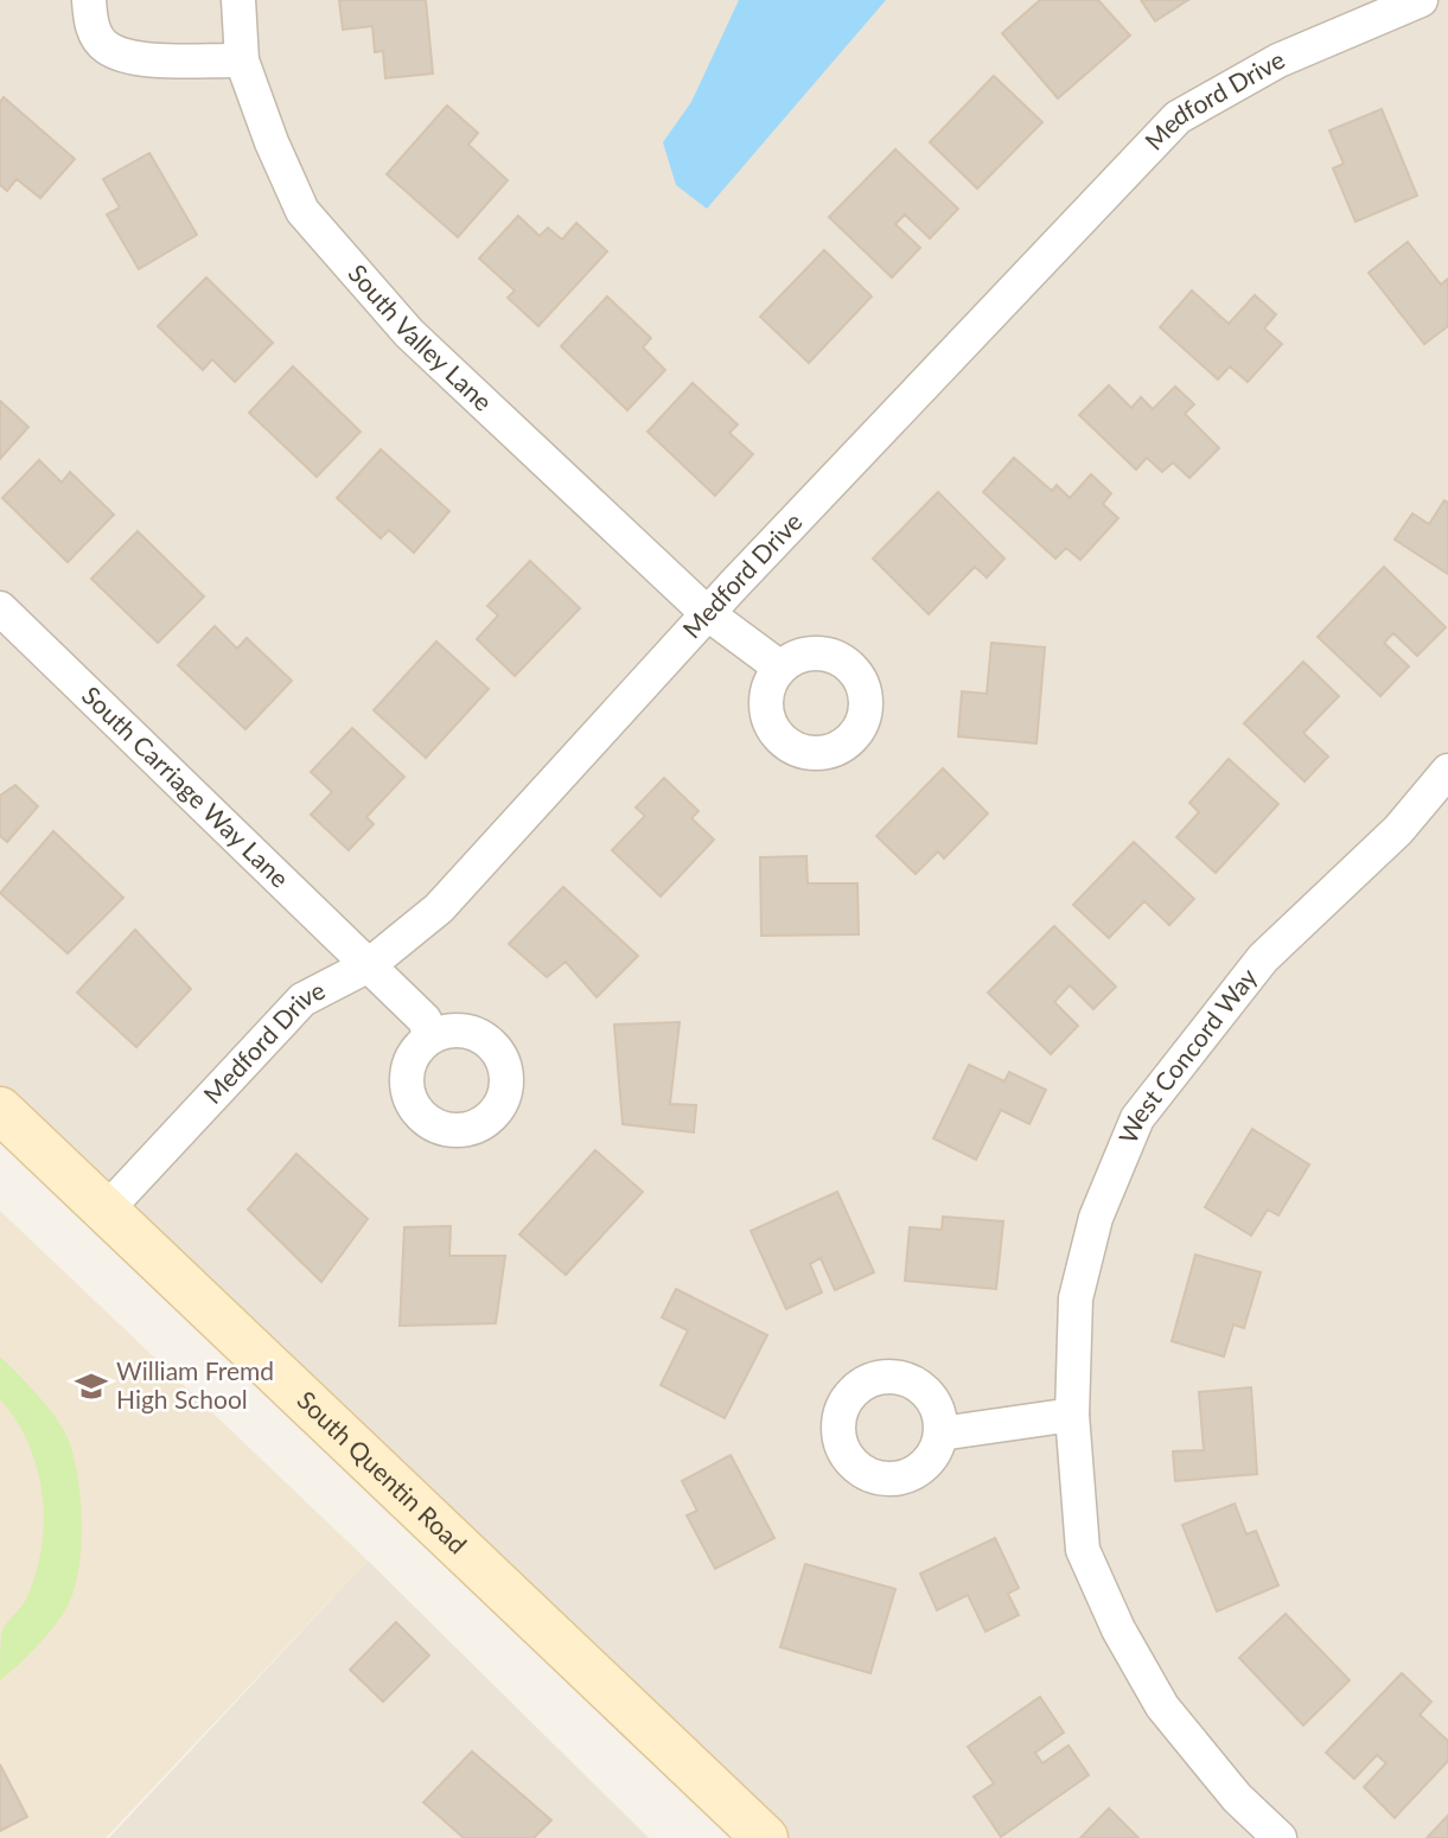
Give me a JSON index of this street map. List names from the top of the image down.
{
  "streets": {
    "main road": ["South Quentin Road"],
    "street": [
      "Medford Drive",
      "South Valley Lane",
      "South Carriage Way Lane",
      "West Concord Way"
    ]
  },
  "crossings": [
    ["Medford Drive", "South Valley Lane"],
    ["Medford Drive", "South Carriage Way Lane"],
    ["Medford Drive", "South Quentin Road"]
  ],
  "places": {
    "school or university": ["William Fremd High School"]
  }
}
